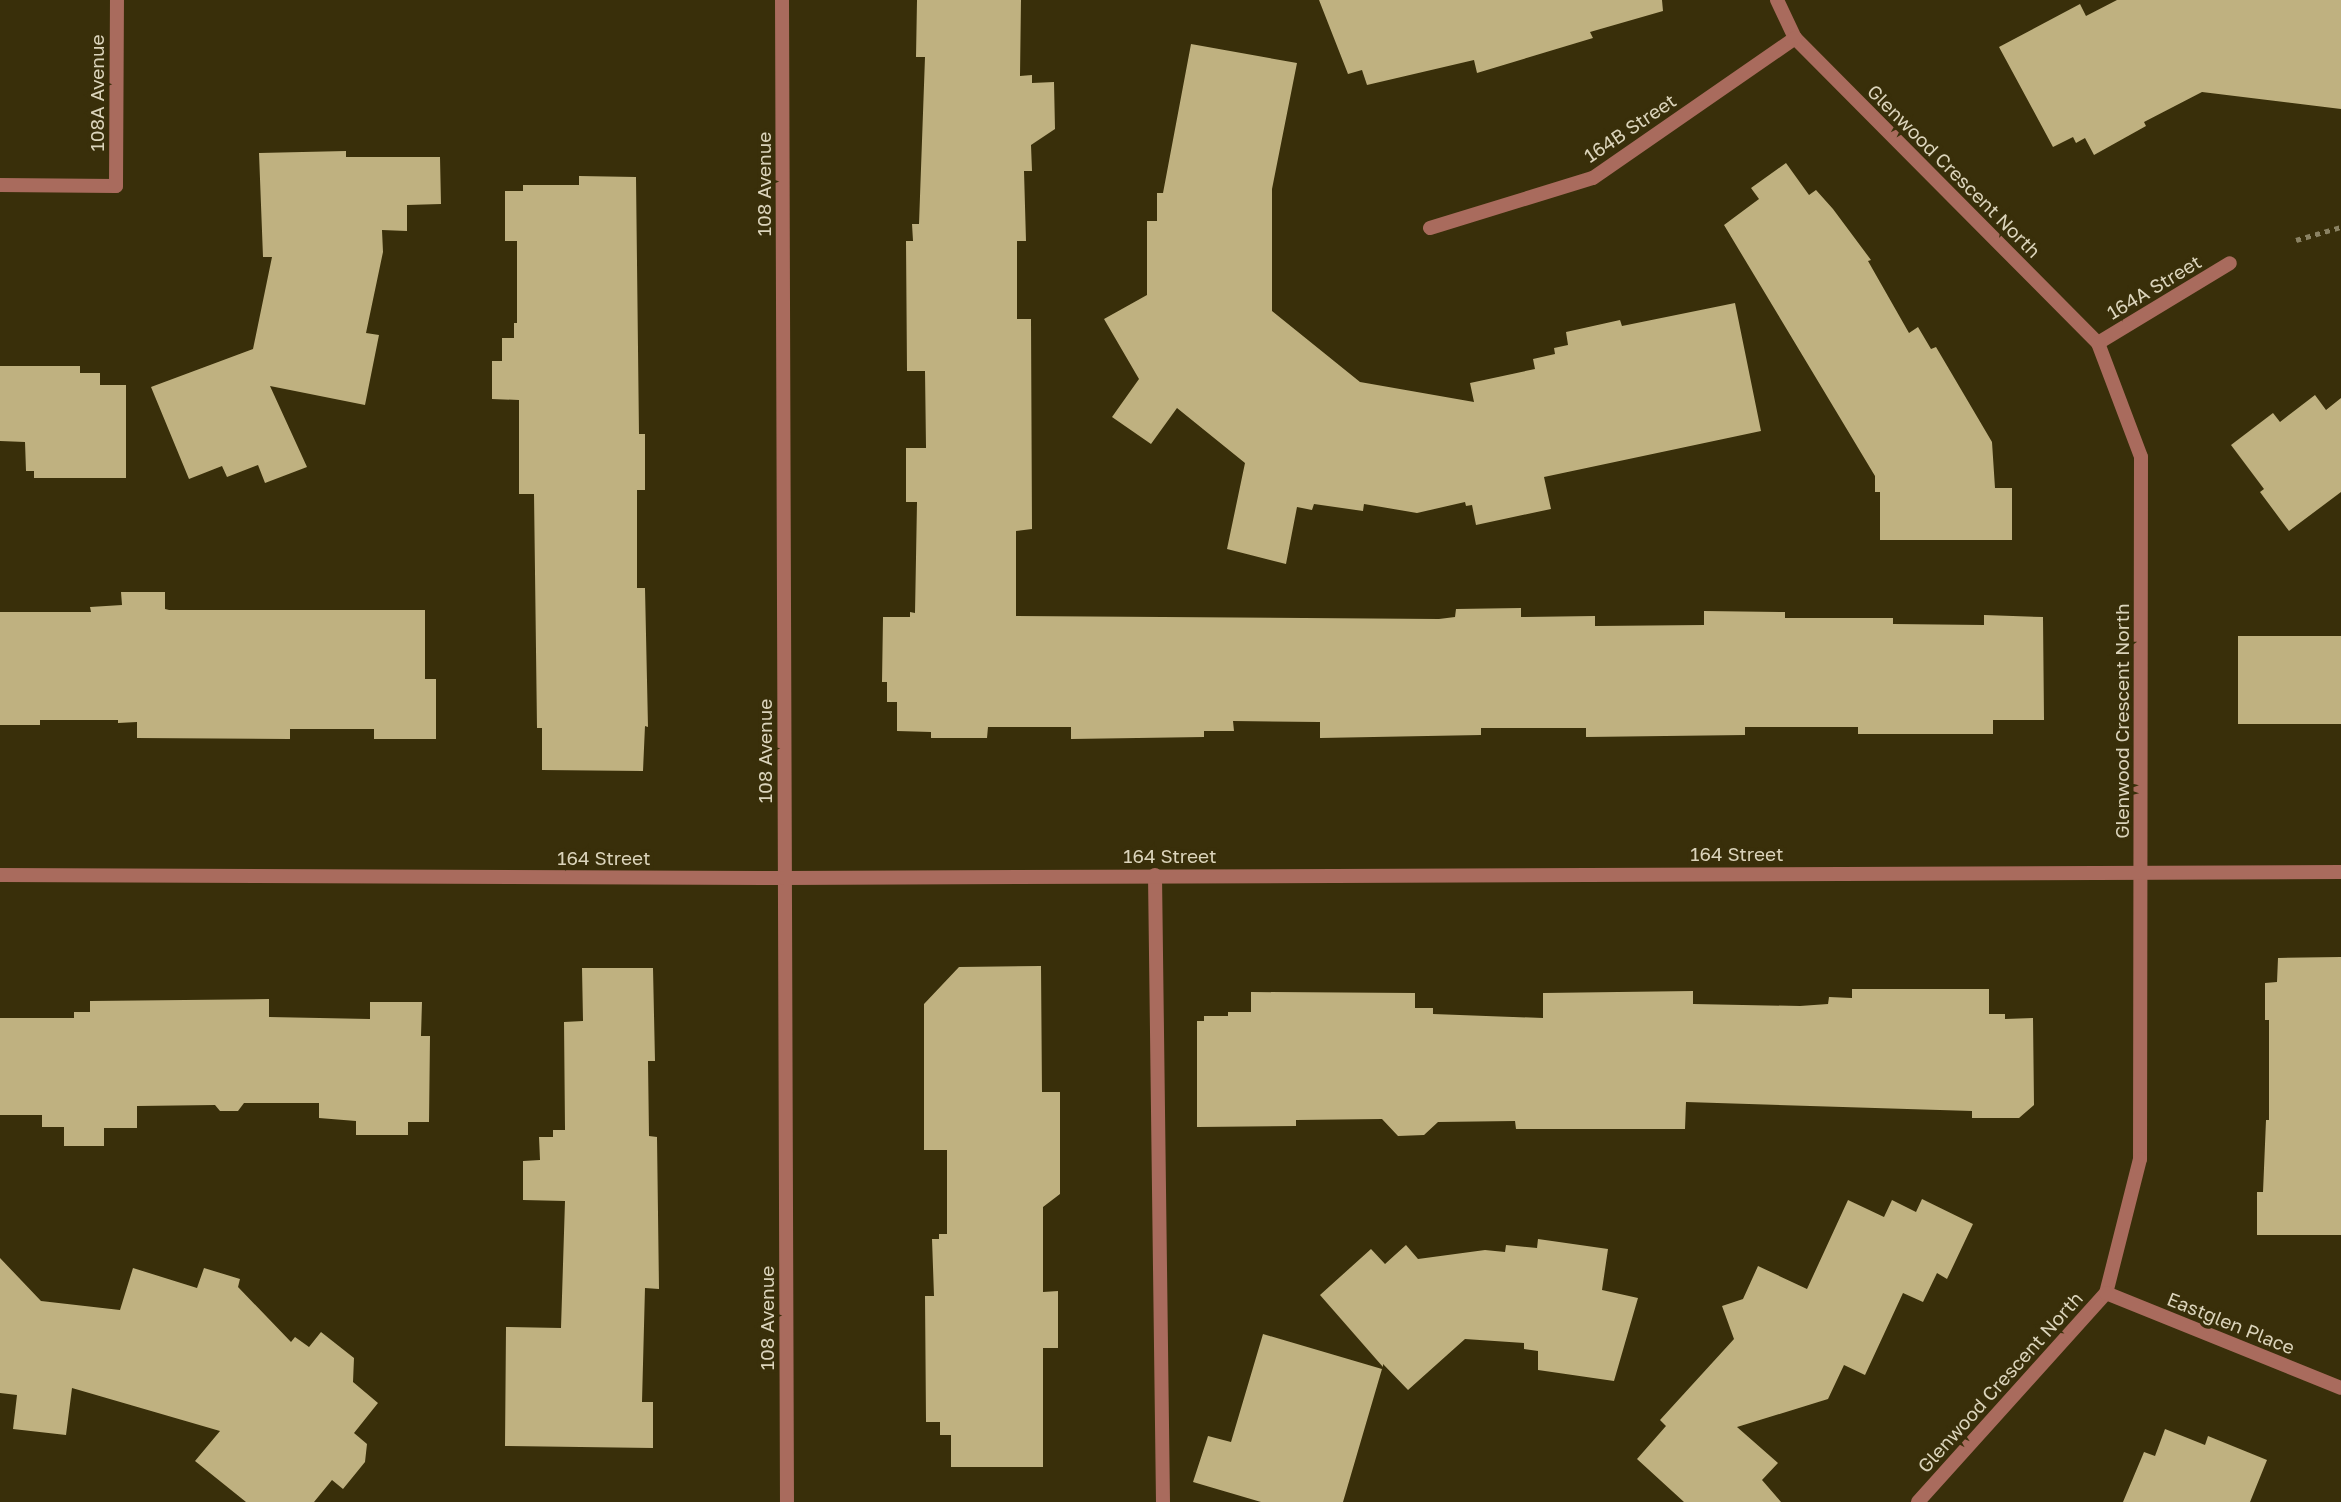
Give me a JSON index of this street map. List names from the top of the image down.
{
  "streets": {
    "street": [
      "108A Avenue",
      "164B Street",
      "Glenwood Crescent North",
      "108 Avenue",
      "164A Street",
      "164 Street",
      "Eastglen Place"
    ]
  },
  "crossings": [
    ["164B Street", "Glenwood Crescent North"],
    ["Glenwood Crescent North", "164A Street"],
    ["Glenwood Crescent North", "164 Street"],
    ["Glenwood Crescent North", "Eastglen Place"],
    ["108 Avenue", "164 Street"]
  ]
}
